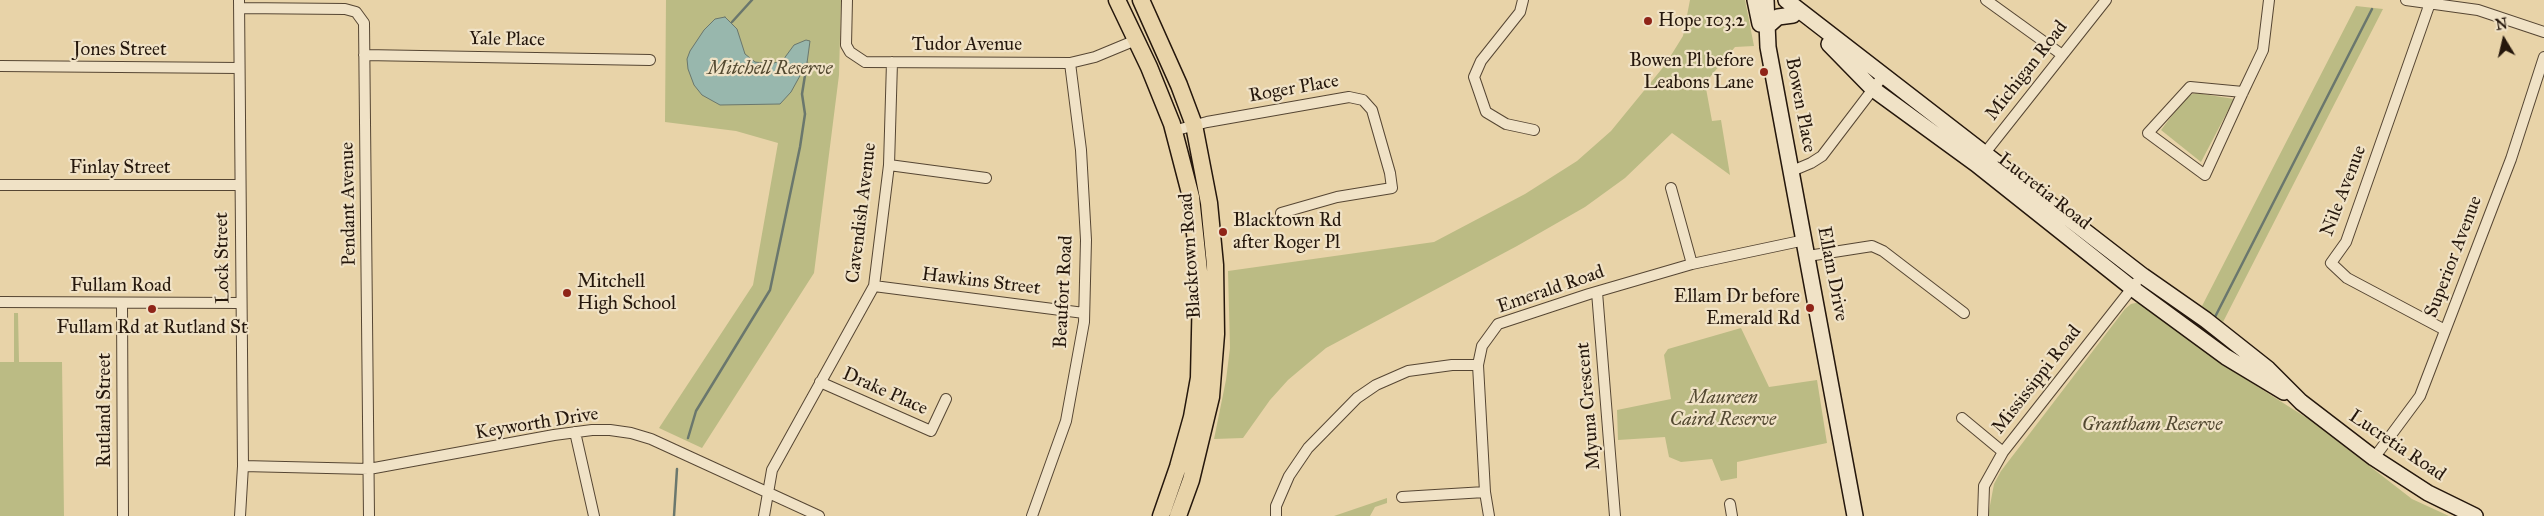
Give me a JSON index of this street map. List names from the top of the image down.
{
  "streets": {
    "main road": ["Blacktown Road"],
    "street": [
      "Yale Place",
      "Tudor Avenue",
      "Jones Street",
      "Michigan Road",
      "Roger Place",
      "Bowen Place",
      "Finlay Street",
      "Nile Avenue",
      "Lucretia Road",
      "Pendant Avenue",
      "Cavendish Avenue",
      "Superior Avenue",
      "Lock Street",
      "Ellam Drive",
      "Hawkins Street",
      "Fullam Road",
      "Emerald Road",
      "Beaufort Road",
      "Mississippi Road",
      "Drake Place",
      "Myuna Crescent",
      "Rutland Street",
      "Keyworth Drive"
    ]
  },
  "crossings": [
    ["Yale Place", "Pendant Avenue"],
    ["Tudor Avenue", "Cavendish Avenue"],
    ["Tudor Avenue", "Beaufort Road"],
    ["Jones Street", "Lock Street"],
    ["Michigan Road", "Lucretia Road"],
    ["Roger Place", "Blacktown Road"],
    ["Bowen Place", "Ellam Drive"],
    ["Finlay Street", "Lock Street"],
    ["Nile Avenue", "Superior Avenue"],
    ["Lucretia Road", "Superior Avenue"],
    ["Lucretia Road", "Mississippi Road"],
    ["Pendant Avenue", "Lock Street"],
    ["Pendant Avenue", "Keyworth Drive"],
    ["Cavendish Avenue", "Hawkins Street"],
    ["Cavendish Avenue", "Drake Place"],
    ["Cavendish Avenue", "Keyworth Drive"],
    ["Lock Street", "Fullam Road"],
    ["Lock Street", "Keyworth Drive"],
    ["Ellam Drive", "Emerald Road"],
    ["Hawkins Street", "Beaufort Road"],
    ["Fullam Road", "Rutland Street"],
    ["Emerald Road", "Myuna Crescent"]
  ],
  "parks": ["Mitchell Reserve", "Maureen Caird Reserve", "Grantham Reserve"],
  "places": [
    "Hope 103.2",
    "Bowen Pl before Leabons Lane",
    "Blacktown Rd after Roger Pl",
    "Mitchell High School",
    "Ellam Dr before Emerald Rd",
    "Fullam Rd at Rutland St"
  ],
  "north": "top"
}
